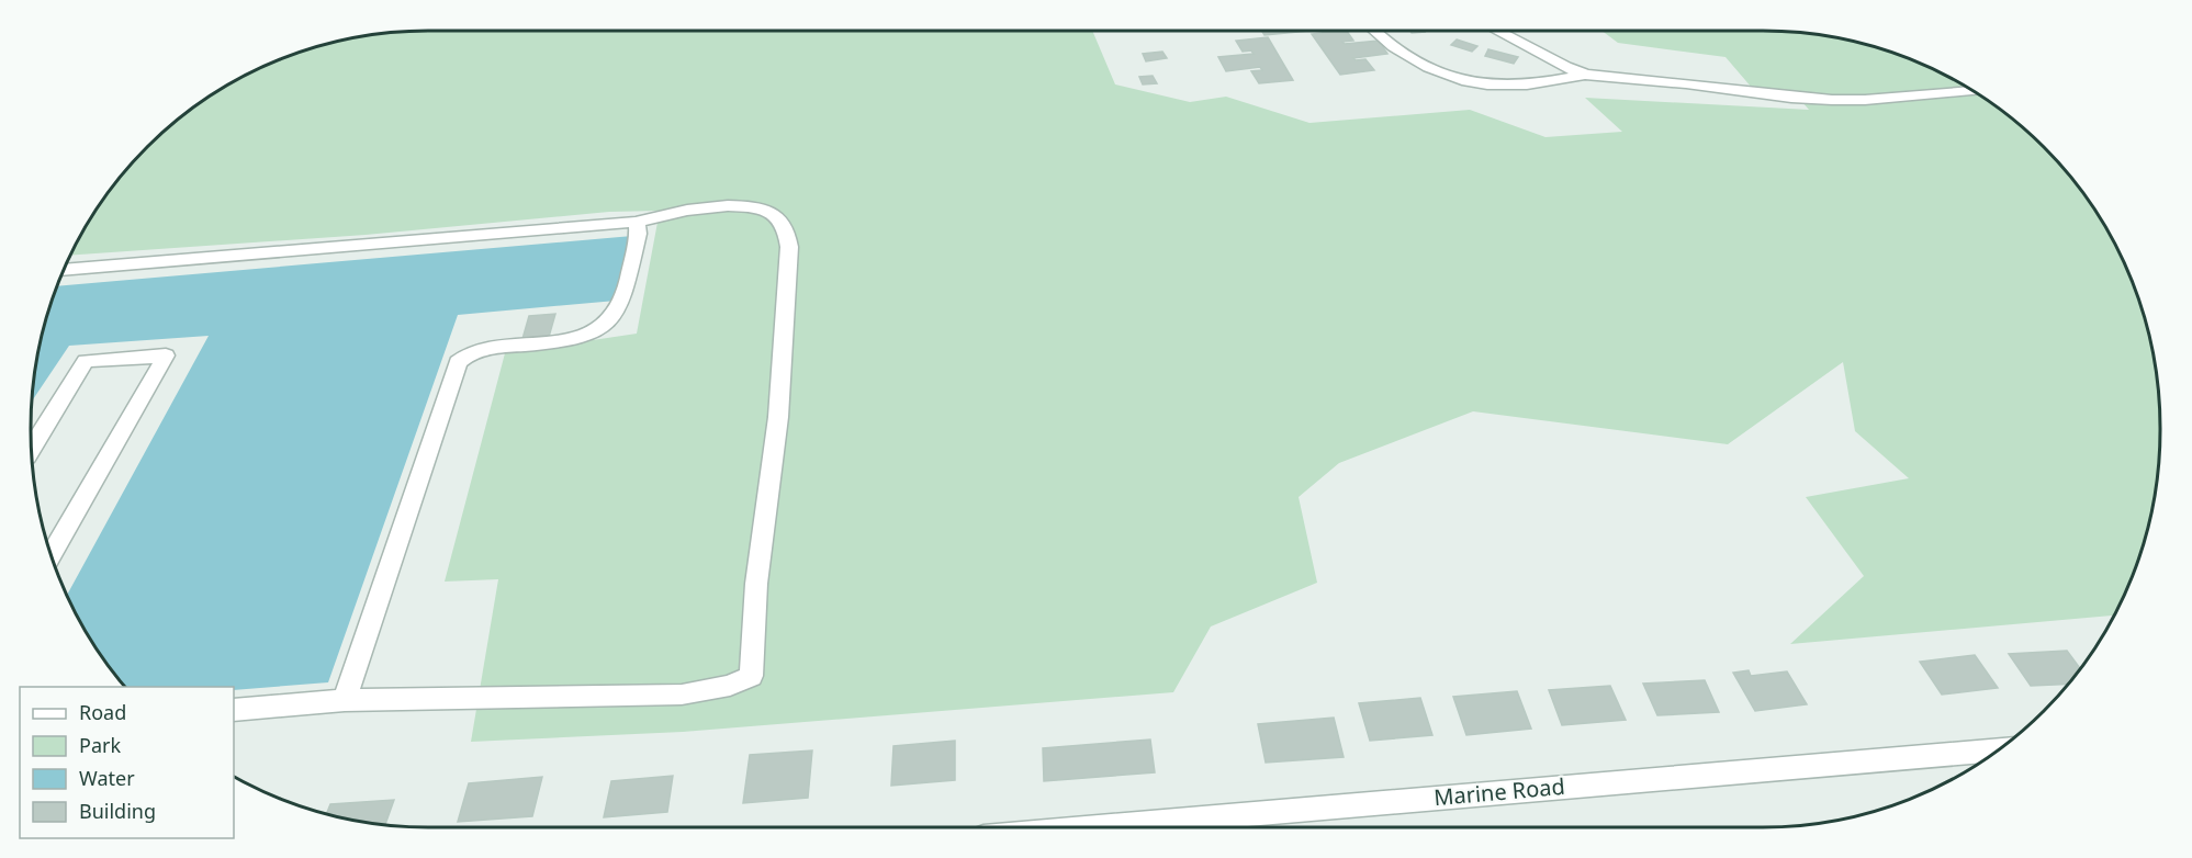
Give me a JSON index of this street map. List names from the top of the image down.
{
  "streets": {
    "street": ["Marine Road"]
  },
  "legend": [
    "Road",
    "Park",
    "Water",
    "Building"
  ]
}
